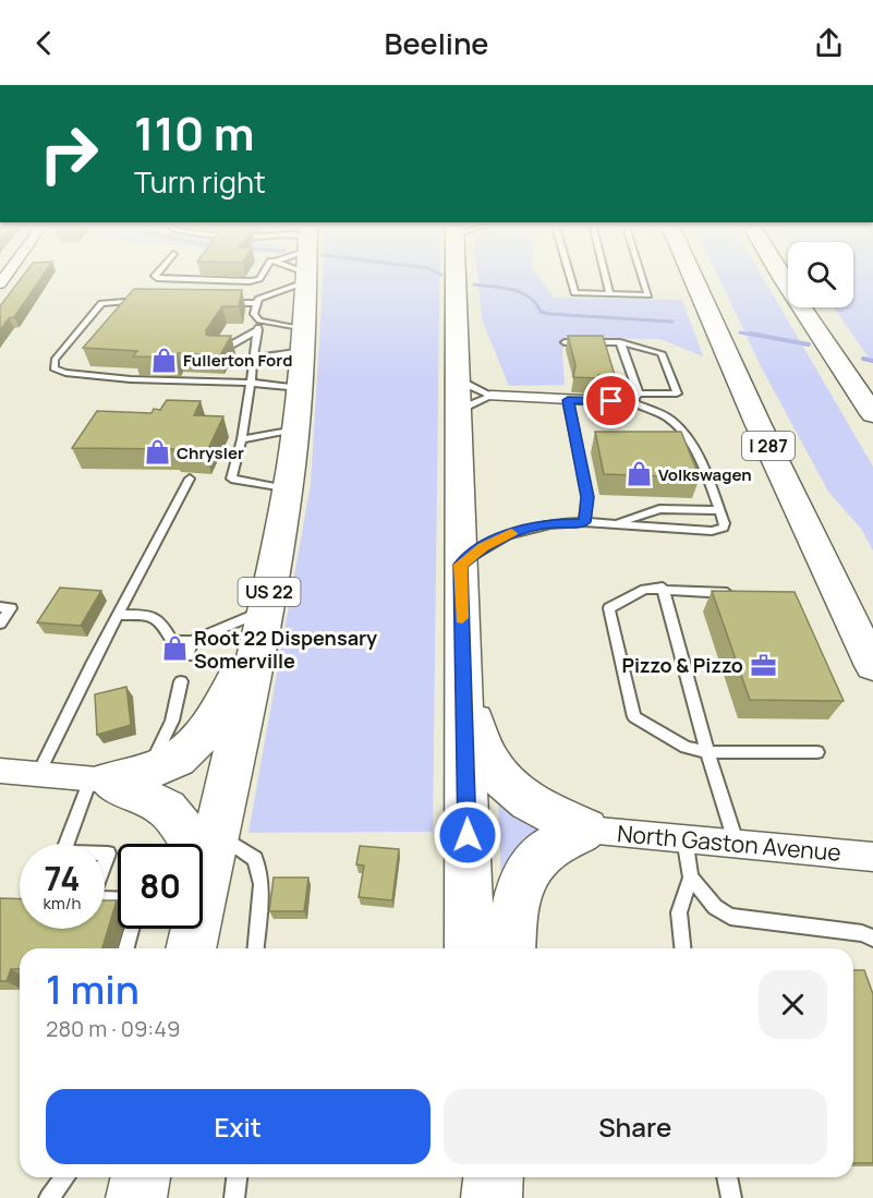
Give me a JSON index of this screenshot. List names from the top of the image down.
{
  "streets": {
    "highway": ["I 287", "US 22"],
    "street": ["North Gaston Avenue"]
  },
  "places": {
    "shop": [
      "Fullerton Ford",
      "Chrysler",
      "Volkswagen",
      "Root 22 Dispensary Somerville"
    ],
    "office": ["Pizzo & Pizzo"]
  },
  "page": {
    "header": "Beeline",
    "turn": ["110 m", "Turn right"],
    "speed": "74 km/h",
    "limit": "80",
    "heading": ["1 min", "280 m · 09:49"],
    "buttons": ["Exit", "Share"]
  }
}
